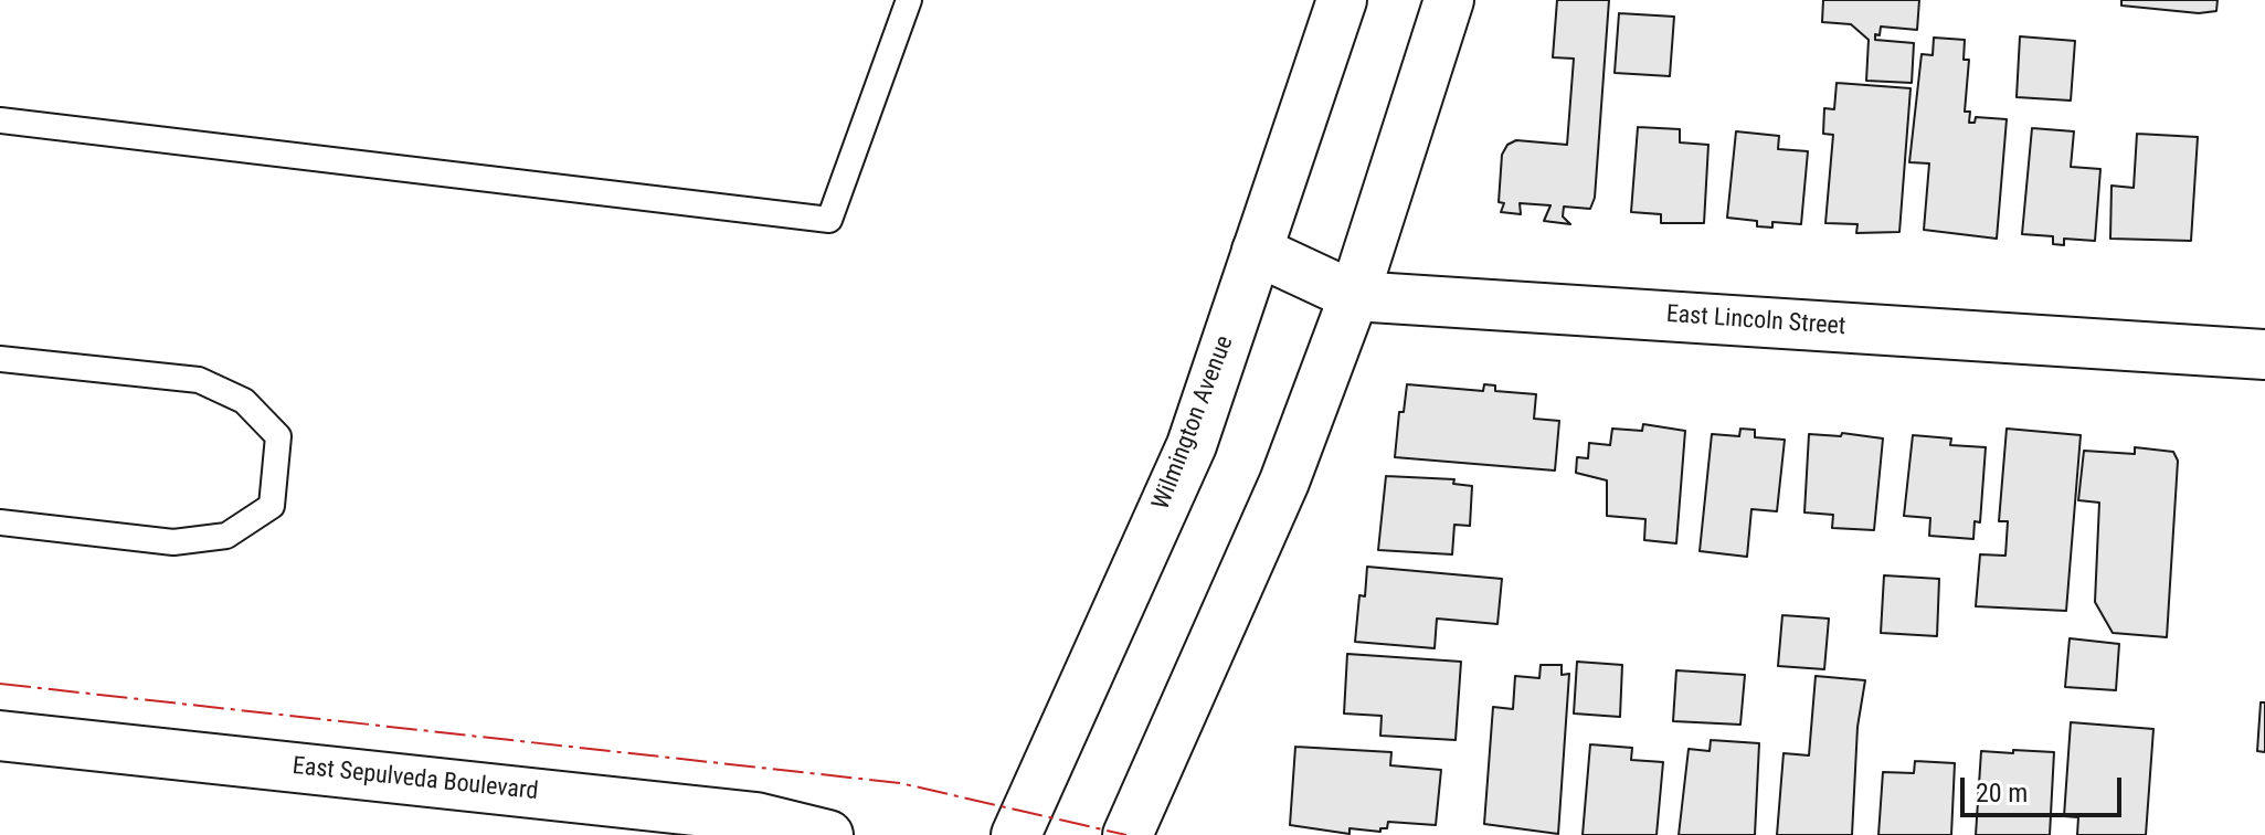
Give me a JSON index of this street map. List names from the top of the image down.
{
  "streets": {
    "main road": ["East Lincoln Street", "Wilmington Avenue", "East Sepulveda Boulevard"]
  },
  "crossings": [
    ["East Lincoln Street", "Wilmington Avenue"]
  ],
  "scale_bar": "20 m"
}
